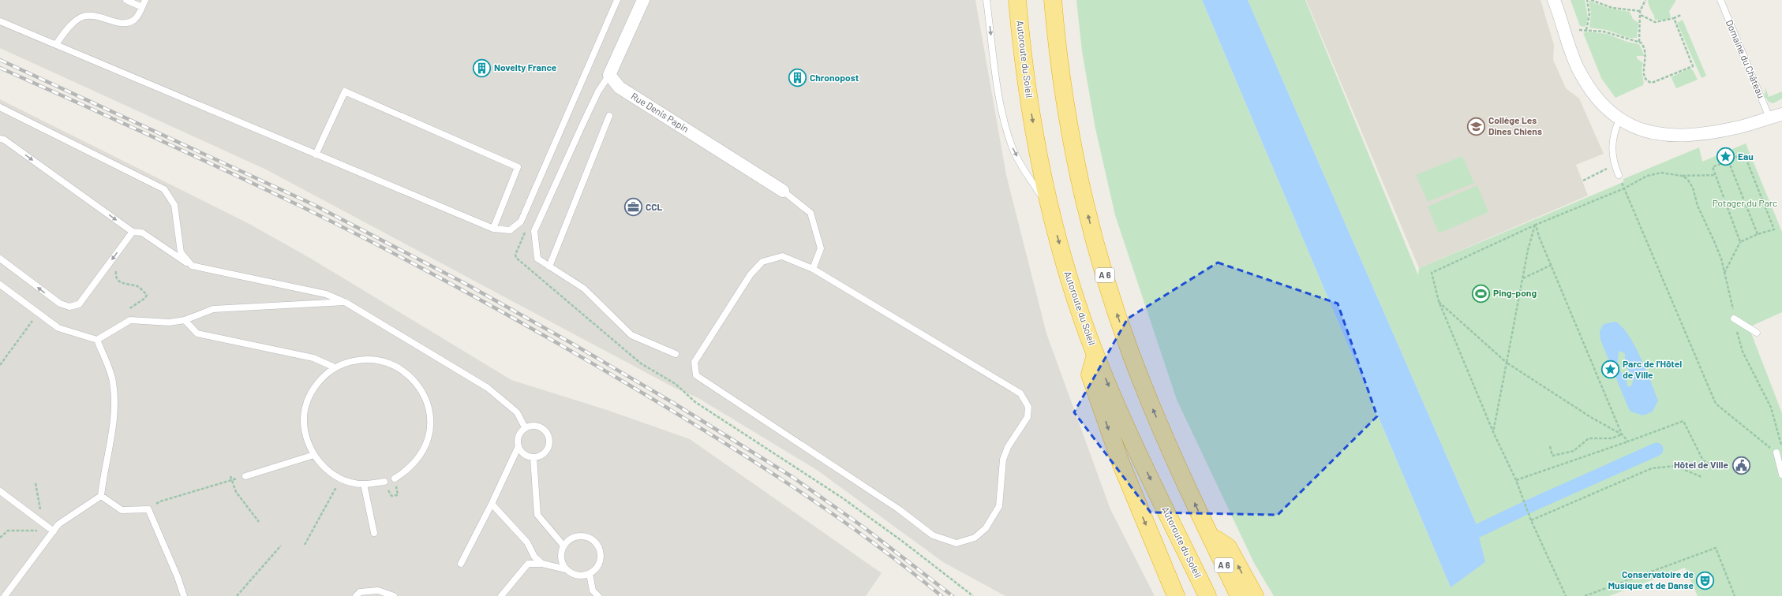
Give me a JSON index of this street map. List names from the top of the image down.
{
  "streets": {
    "highway": ["Autoroute du Soleil", "A 6"],
    "street": ["Rue Denis Papin"],
    "lane": ["Domaine du Château"]
  },
  "parks": ["Potager du Parc"],
  "places": {
    "building": ["Novelty France", "Chronopost"],
    "school or university": ["Collège Les Dines Chiens"],
    "place": ["Eau", "Parc de l'Hôtel de Ville"],
    "office": ["CCL"],
    "sports": ["Ping-pong"],
    "public building": ["Hôtel de Ville"],
    "theatre": ["Conservatoire de Musique et de Danse"]
  }
}
